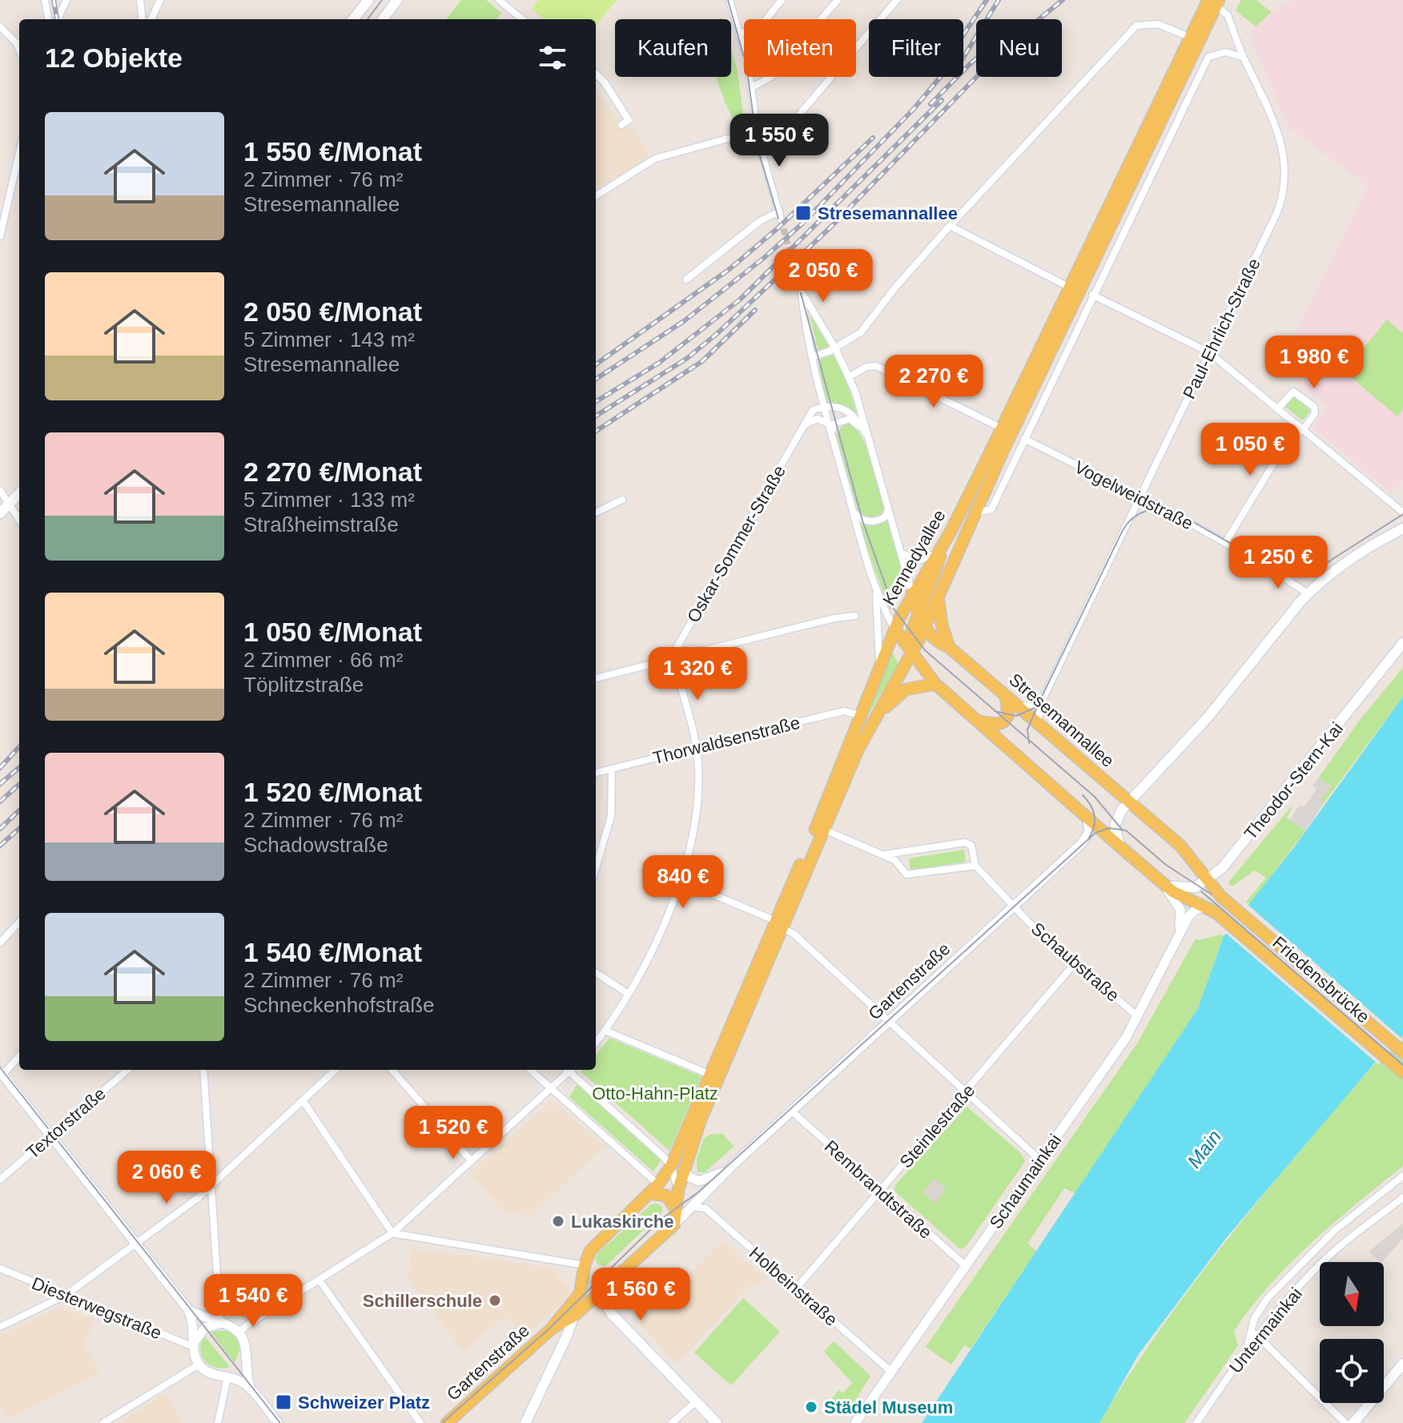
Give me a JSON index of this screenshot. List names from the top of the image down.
{
  "streets": {
    "main road": [
      "Kennedyallee",
      "Stresemannallee",
      "Theodor-Stern-Kai",
      "Friedensbrücke",
      "Gartenstraße"
    ],
    "street": [
      "Paul-Ehrlich-Straße",
      "Vogelweidstraße",
      "Oskar-Sommer-Straße",
      "Thorwaldsenstraße",
      "Schaubstraße",
      "Textorstraße",
      "Steinlestraße",
      "Schaumainkai",
      "Rembrandtstraße",
      "Holbeinstraße",
      "Diesterwegstraße",
      "Untermainkai"
    ]
  },
  "crossings": [
    ["Paul-Ehrlich-Straße", "Vogelweidstraße"],
    ["Paul-Ehrlich-Straße", "Kennedyallee"],
    ["Paul-Ehrlich-Straße", "Stresemannallee"],
    ["Vogelweidstraße", "Kennedyallee"],
    ["Oskar-Sommer-Straße", "Stresemannallee"],
    ["Kennedyallee", "Stresemannallee"],
    ["Kennedyallee", "Thorwaldsenstraße"],
    ["Kennedyallee", "Gartenstraße"],
    ["Stresemannallee", "Theodor-Stern-Kai"],
    ["Stresemannallee", "Friedensbrücke"],
    ["Stresemannallee", "Gartenstraße"],
    ["Stresemannallee", "Schaumainkai"],
    ["Schaubstraße", "Gartenstraße"],
    ["Schaubstraße", "Steinlestraße"],
    ["Schaubstraße", "Schaumainkai"],
    ["Friedensbrücke", "Schaumainkai"],
    ["Gartenstraße", "Rembrandtstraße"],
    ["Gartenstraße", "Holbeinstraße"],
    ["Steinlestraße", "Rembrandtstraße"],
    ["Steinlestraße", "Holbeinstraße"],
    ["Schaumainkai", "Rembrandtstraße"],
    ["Schaumainkai", "Holbeinstraße"]
  ],
  "water": ["Main"],
  "parks": ["Otto-Hahn-Platz"],
  "places": {
    "transit": ["Stresemannallee", "Schweizer Platz"],
    "other": ["Lukaskirche", "Schillerschule", "Städel Museum"]
  },
  "north": "bottom",
  "page": {
    "chip": [
      "Kaufen",
      "Mieten",
      "Filter",
      "Neu"
    ],
    "heading": "12 Objekte",
    "list": [
      {
        "name": "1 550 €/Monat",
        "note": "2 Zimmer · 76 m² · Stresemannallee"
      },
      {
        "name": "2 050 €/Monat",
        "note": "5 Zimmer · 143 m² · Stresemannallee"
      },
      {
        "name": "2 270 €/Monat",
        "note": "5 Zimmer · 133 m² · Straßheimstraße"
      },
      {
        "name": "1 050 €/Monat",
        "note": "2 Zimmer · 66 m² · Töplitzstraße"
      },
      {
        "name": "1 520 €/Monat",
        "note": "2 Zimmer · 76 m² · Schadowstraße"
      },
      {
        "name": "1 540 €/Monat",
        "note": "2 Zimmer · 76 m² · Schneckenhofstraße"
      }
    ],
    "price": [
      "1 550 €",
      "2 050 €",
      "1 980 €",
      "2 270 €",
      "1 050 €",
      "1 250 €",
      "1 320 €",
      "840 €",
      "1 520 €",
      "2 060 €",
      "1 560 €",
      "1 540 €"
    ]
  }
}
